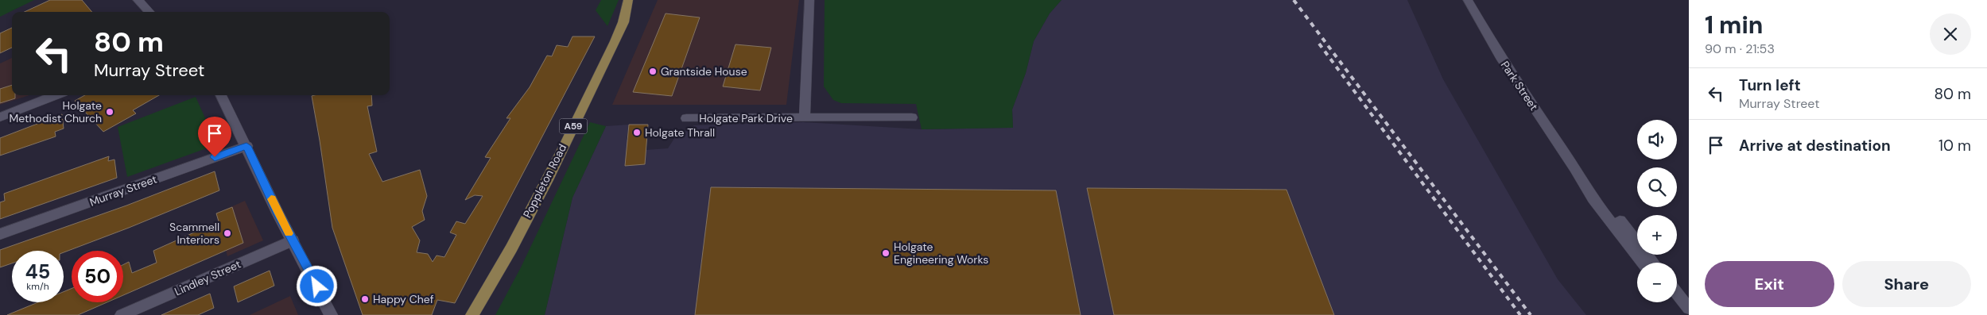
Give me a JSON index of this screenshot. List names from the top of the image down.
{
  "streets": {
    "main road": ["A59", "Poppleton Road"],
    "street": [
      "Park Street",
      "Holgate Park Drive",
      "Murray Street",
      "Lindley Street"
    ]
  },
  "places": [
    "Grantside House",
    "Holgate Methodist Church",
    "Holgate Thrall",
    "Scammell Interiors",
    "Holgate Engineering Works",
    "Happy Chef"
  ],
  "page": {
    "heading": ["1 min", "90 m · 21:53"],
    "turn": ["80 m", "Murray Street"],
    "list": [
      {
        "name": "Turn left",
        "note": "Murray Street",
        "value": "80 m"
      },
      {
        "name": "Arrive at destination",
        "value": "10 m"
      }
    ],
    "map_buttons": ["+", "−"],
    "speed": "45 km/h",
    "limit": "50",
    "buttons": ["Exit", "Share"]
  }
}
